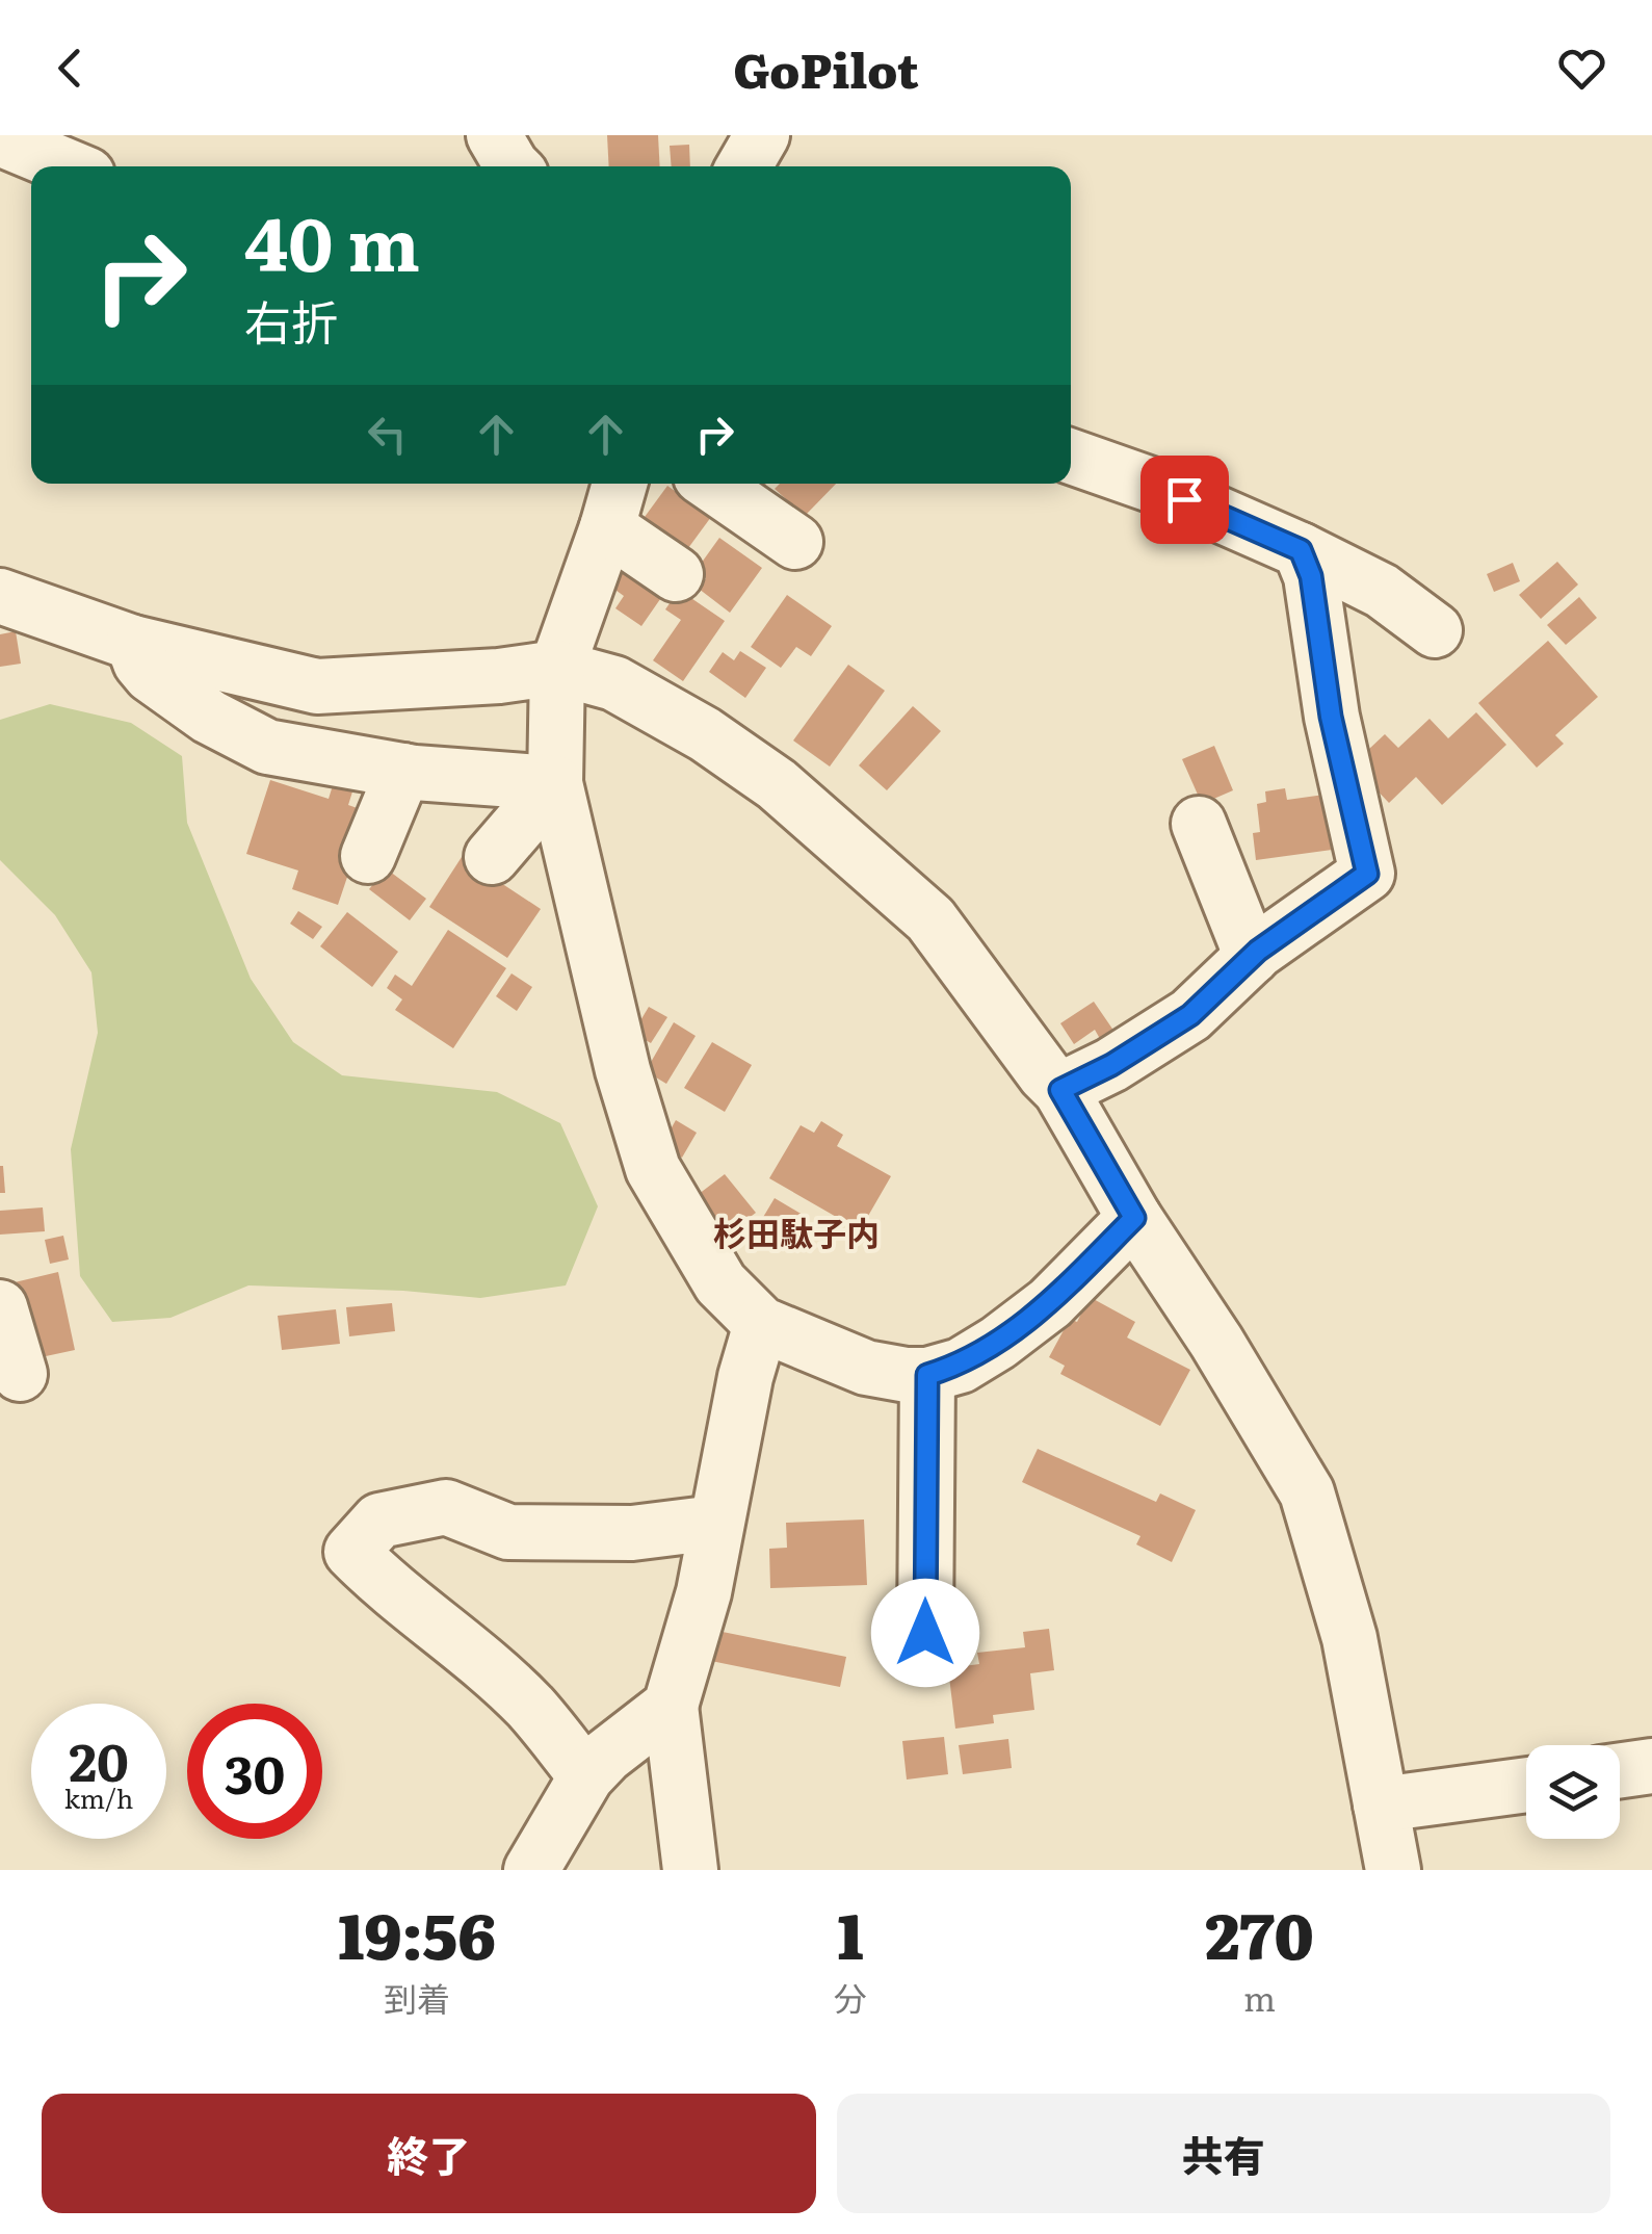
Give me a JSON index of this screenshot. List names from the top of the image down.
{
  "districts": ["杉田駄子内"],
  "page": {
    "header": "GoPilot",
    "turn": ["40 m", "右折"],
    "speed": "20 km/h",
    "limit": "30",
    "eta": [
      "19:56",
      "到着",
      "1",
      "分",
      "270",
      "m"
    ],
    "buttons": ["終了", "共有"]
  }
}
